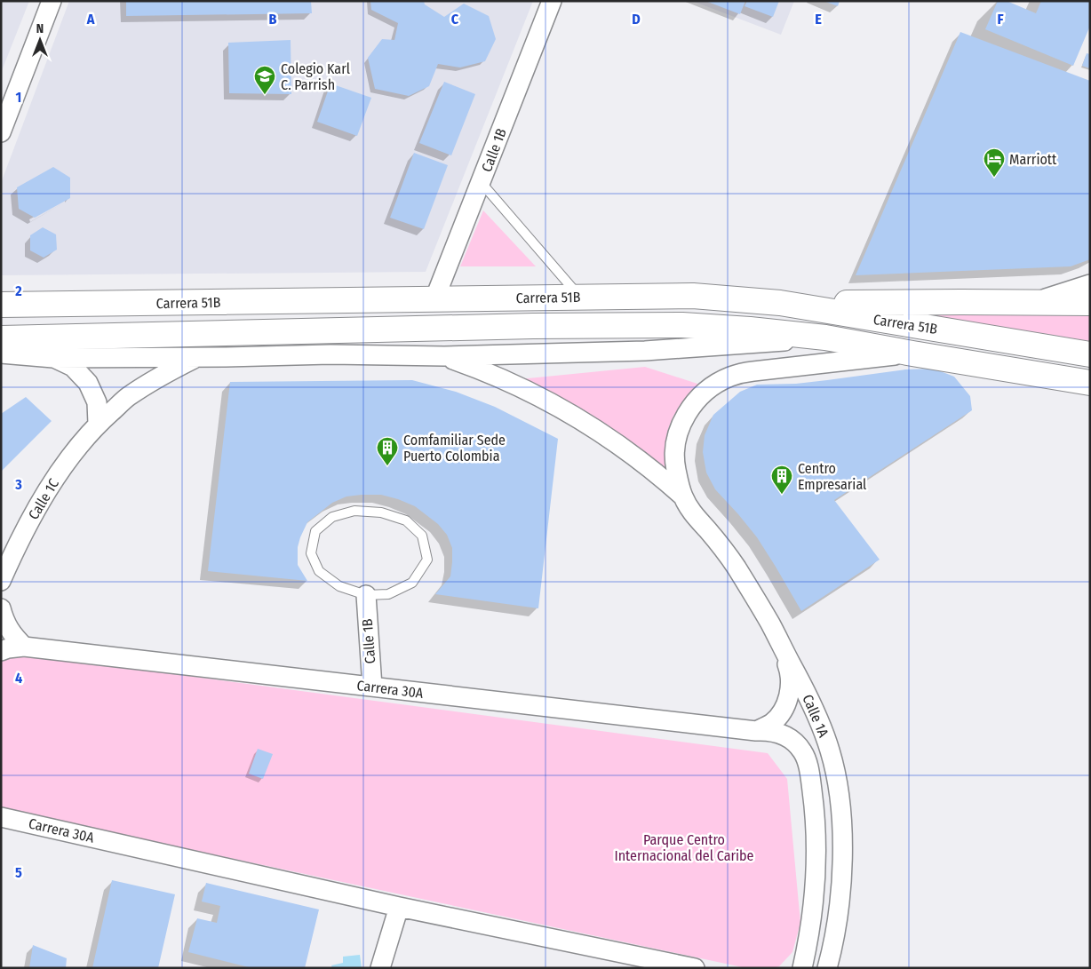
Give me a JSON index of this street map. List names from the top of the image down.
{
  "streets": {
    "main road": ["Carrera 51B"],
    "street": [
      "Calle 1B",
      "Calle 1C",
      "Carrera 30A",
      "Calle 1A"
    ]
  },
  "crossings": [
    ["Calle 1B", "Carrera 51B"],
    ["Calle 1B", "Carrera 30A"]
  ],
  "parks": ["Parque Centro Internacional del Caribe"],
  "places": {
    "school or university": ["Colegio Karl C. Parrish"],
    "hotel": ["Marriott"],
    "building": ["Comfamiliar Sede Puerto Colombia", "Centro Empresarial"]
  },
  "north": "top",
  "grid": {
    "columns": [
      "A",
      "B",
      "C",
      "D",
      "E",
      "F"
    ],
    "rows": [
      "1",
      "2",
      "3",
      "4",
      "5"
    ]
  }
}
